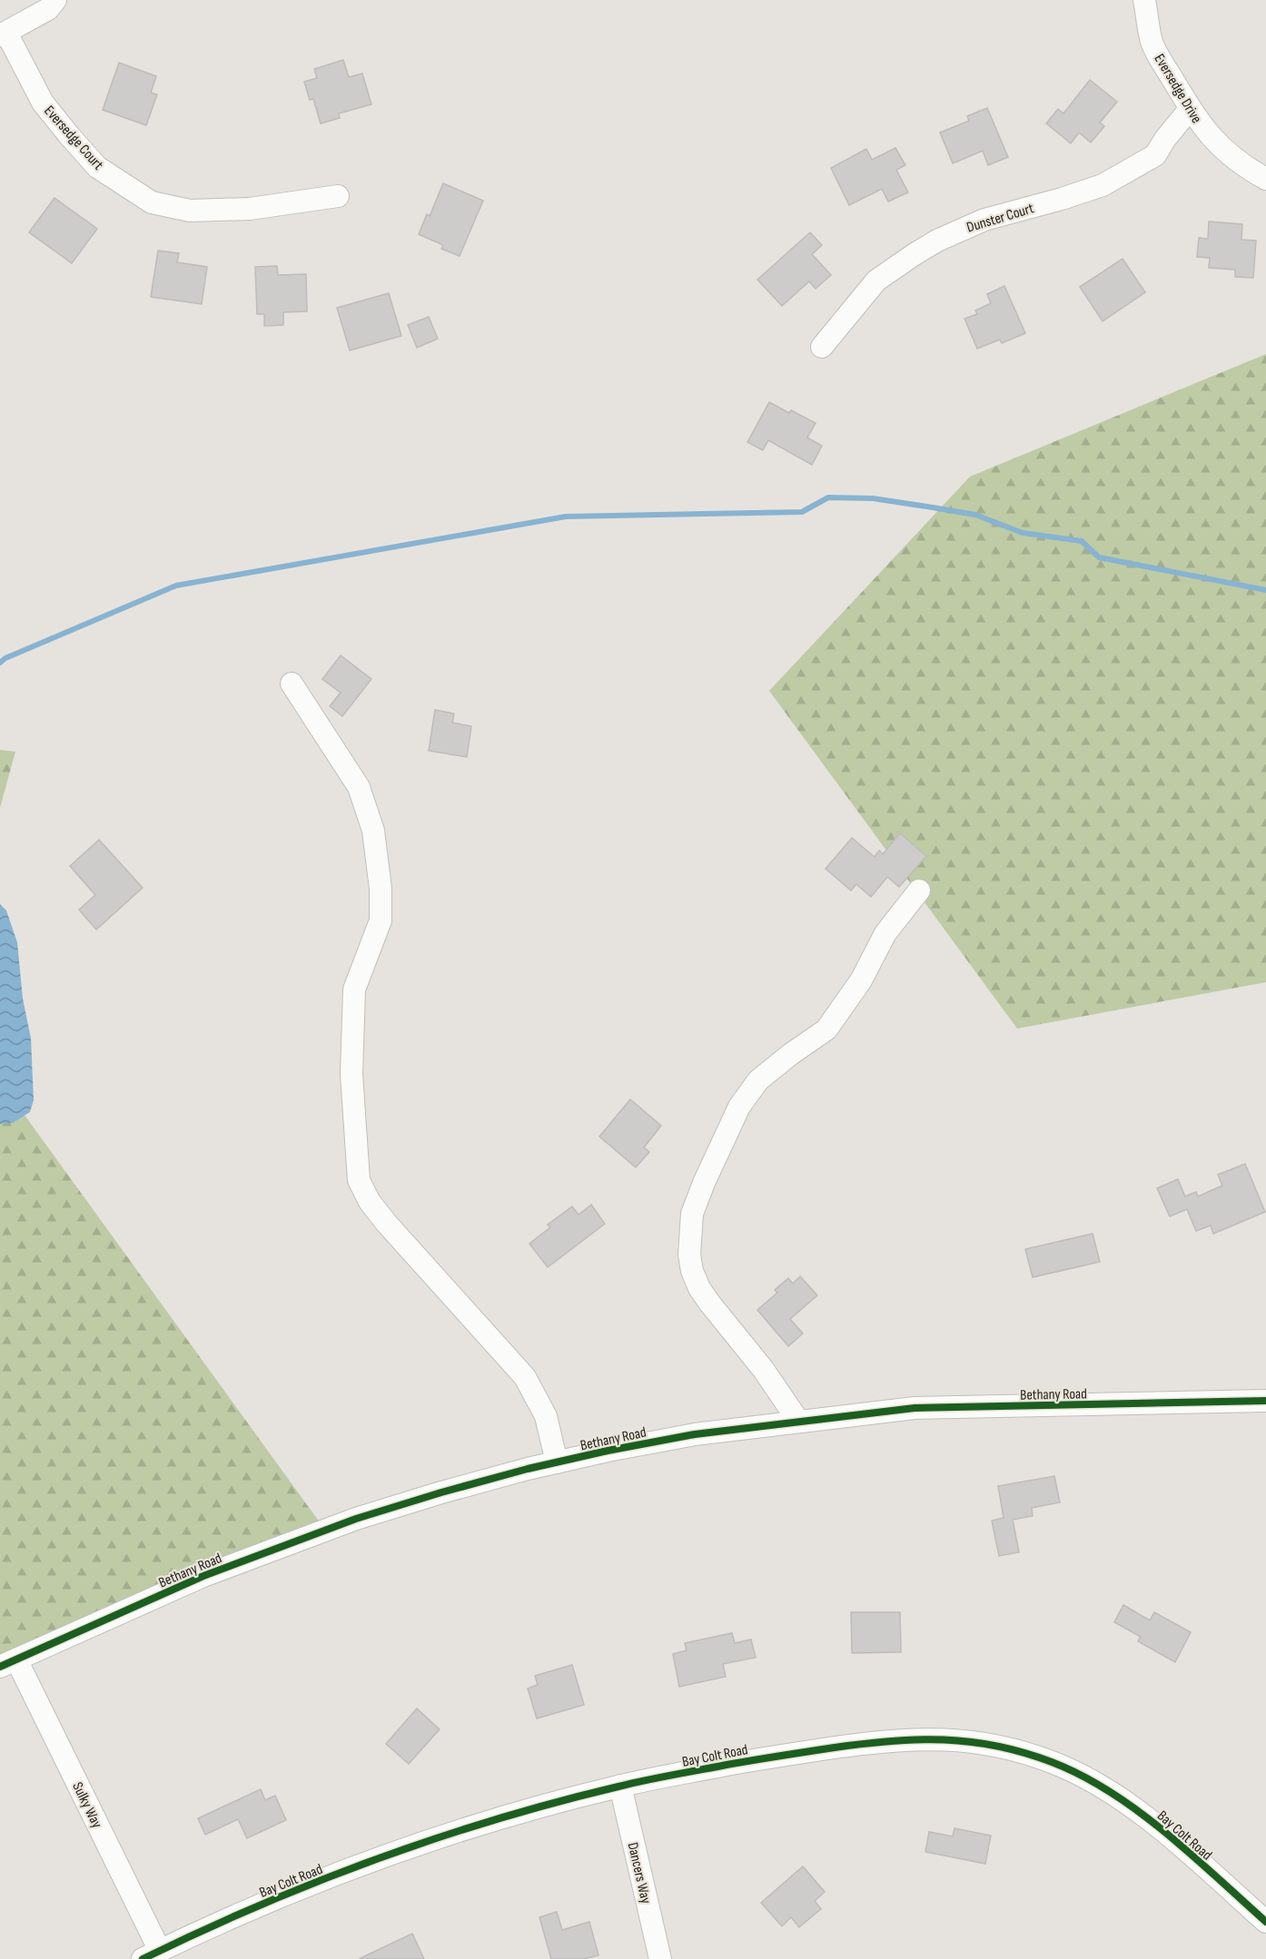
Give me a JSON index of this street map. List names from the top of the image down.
{
  "streets": {
    "street": [
      "Eversedge Drive",
      "Eversedge Court",
      "Dunster Court",
      "Bethany Road",
      "Bay Colt Road",
      "Sulky Way",
      "Dancers Way"
    ]
  },
  "crossings": [
    ["Eversedge Drive", "Dunster Court"],
    ["Bethany Road", "Sulky Way"],
    ["Bay Colt Road", "Sulky Way"],
    ["Bay Colt Road", "Dancers Way"]
  ]
}
